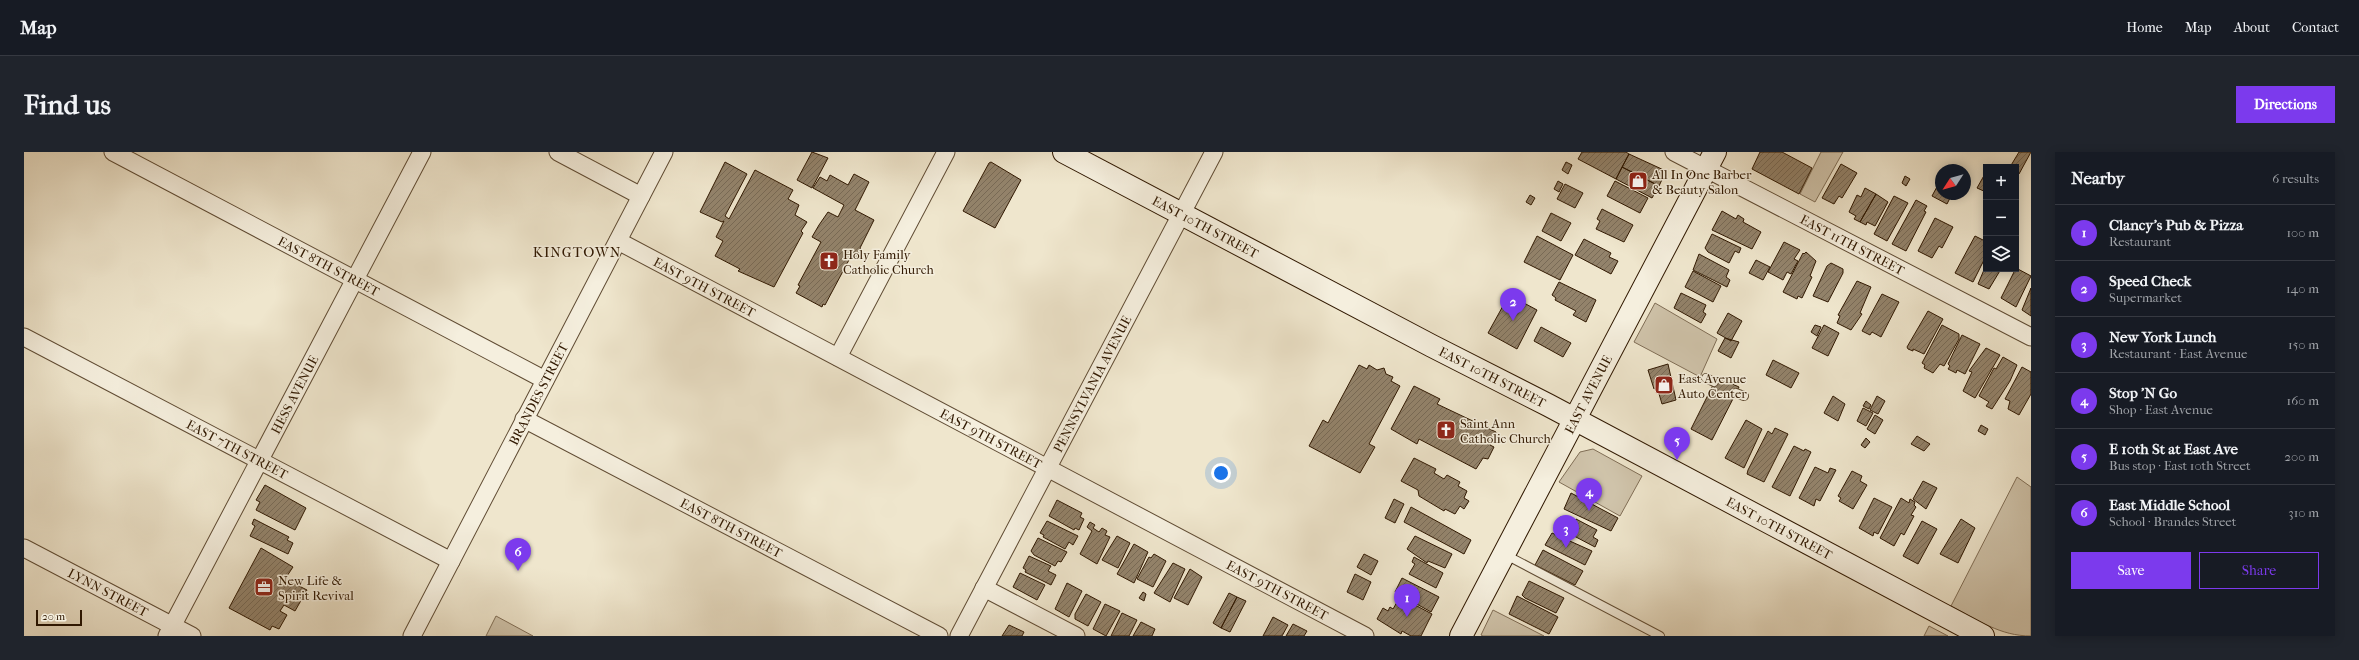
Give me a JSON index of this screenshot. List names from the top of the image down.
{
  "streets": {
    "street": [
      "EAST 10TH STREET",
      "EAST 11TH STREET",
      "EAST 8TH STREET",
      "EAST 9TH STREET",
      "PENNSYLVANIA AVENUE",
      "HESS AVENUE",
      "BRANDES STREET",
      "EAST AVENUE",
      "EAST 7TH STREET",
      "LYNN STREET"
    ]
  },
  "crossings": [
    ["EAST 10TH STREET", "PENNSYLVANIA AVENUE"],
    ["EAST 10TH STREET", "EAST AVENUE"],
    ["EAST 11TH STREET", "EAST AVENUE"],
    ["EAST 8TH STREET", "HESS AVENUE"],
    ["EAST 8TH STREET", "BRANDES STREET"],
    ["EAST 9TH STREET", "PENNSYLVANIA AVENUE"],
    ["EAST 9TH STREET", "BRANDES STREET"],
    ["HESS AVENUE", "EAST 7TH STREET"],
    ["HESS AVENUE", "LYNN STREET"],
    ["BRANDES STREET", "EAST 7TH STREET"]
  ],
  "districts": ["KINGTOWN"],
  "places": {
    "shop": ["All In One Barber & Beauty Salon", "East Avenue Auto Center"],
    "church": ["Holy Family Catholic Church", "Saint Ann Catholic Church"],
    "office": ["New Life & Spirit Revival"]
  },
  "scale_bar": "20 m",
  "north": "bottom left",
  "page": {
    "header": "Map",
    "nav": [
      "Home",
      "Map",
      "About",
      "Contact"
    ],
    "buttons": [
      "Directions",
      ["Save", "Share"]
    ],
    "title": "Find us",
    "heading": ["Nearby", "6 results"],
    "map_buttons": ["+", "−"],
    "list": [
      {
        "mark": "1",
        "name": "Clancy's Pub & Pizza",
        "note": "Restaurant",
        "value": "100 m"
      },
      {
        "mark": "2",
        "name": "Speed Check",
        "note": "Supermarket",
        "value": "140 m"
      },
      {
        "mark": "3",
        "name": "New York Lunch",
        "note": "Restaurant · East Avenue",
        "value": "150 m"
      },
      {
        "mark": "4",
        "name": "Stop 'N Go",
        "note": "Shop · East Avenue",
        "value": "160 m"
      },
      {
        "mark": "5",
        "name": "E 10th St at East Ave",
        "note": "Bus stop · East 10th Street",
        "value": "200 m"
      },
      {
        "mark": "6",
        "name": "East Middle School",
        "note": "School · Brandes Street",
        "value": "310 m"
      }
    ],
    "pins": [
      "2",
      "5",
      "4",
      "3",
      "6",
      "1"
    ],
    "scale": "20 m"
  }
}
